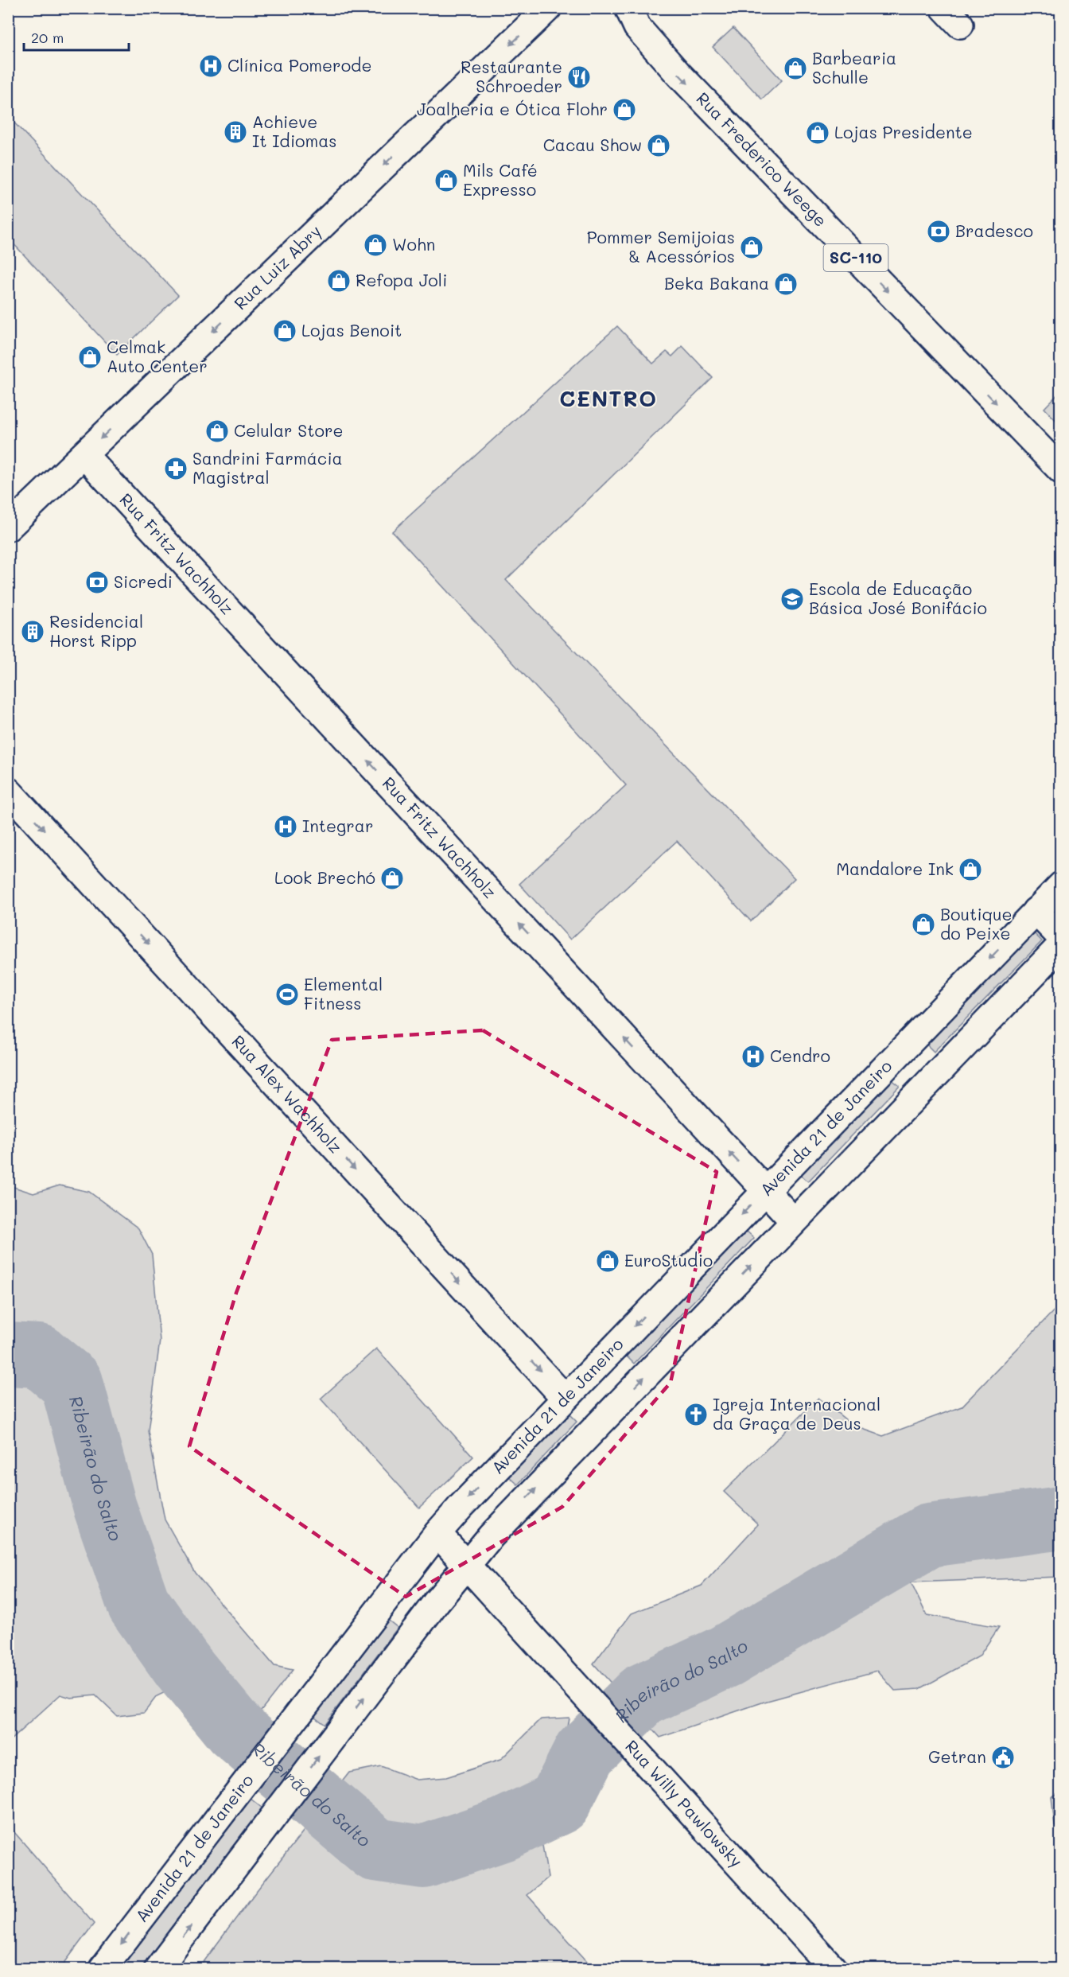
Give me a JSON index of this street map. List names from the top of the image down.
{
  "streets": {
    "main road": [
      "Rua Frederico Weege",
      "SC-110",
      "Rua Luiz Abry",
      "Rua Fritz Wachholz",
      "Rua Alex Wachholz",
      "Avenida 21 de Janeiro",
      "Rua Willy Pawlowsky"
    ]
  },
  "crossings": [
    ["Rua Luiz Abry", "Rua Fritz Wachholz"],
    ["Rua Fritz Wachholz", "Avenida 21 de Janeiro"],
    ["Rua Alex Wachholz", "Avenida 21 de Janeiro"],
    ["Avenida 21 de Janeiro", "Rua Willy Pawlowsky"]
  ],
  "one_way": [
    "Rua Frederico Weege",
    "Rua Luiz Abry",
    "Rua Fritz Wachholz",
    "Rua Alex Wachholz"
  ],
  "districts": ["CENTRO"],
  "water": ["Ribeirão do Salto"],
  "places": {
    "hospital": ["Clínica Pomerode", "Integrar", "Cendro"],
    "shop": [
      "Barbearia Schulle",
      "Joalheria e Ótica Flohr",
      "Lojas Presidente",
      "Cacau Show",
      "Mils Café Expresso",
      "Wohn",
      "Pommer Semijoias & Acessórios",
      "Refopa Joli",
      "Beka Bakana",
      "Lojas Benoit",
      "Celmak Auto Center",
      "Celular Store",
      "Mandalore Ink",
      "Look Brechó",
      "Boutique do Peixe",
      "EuroStudio"
    ],
    "restaurant": ["Restaurante Schroeder"],
    "building": ["Achieve It Idiomas", "Residencial Horst Ripp"],
    "bank": ["Bradesco", "Sicredi"],
    "pharmacy": ["Sandrini Farmácia Magistral"],
    "school or university": ["Escola de Educação Básica José Bonifácio"],
    "sports": ["Elemental Fitness"],
    "church": ["Igreja Internacional da Graça de Deus"],
    "public building": ["Getran"]
  },
  "scale_bar": "20 m"
}
